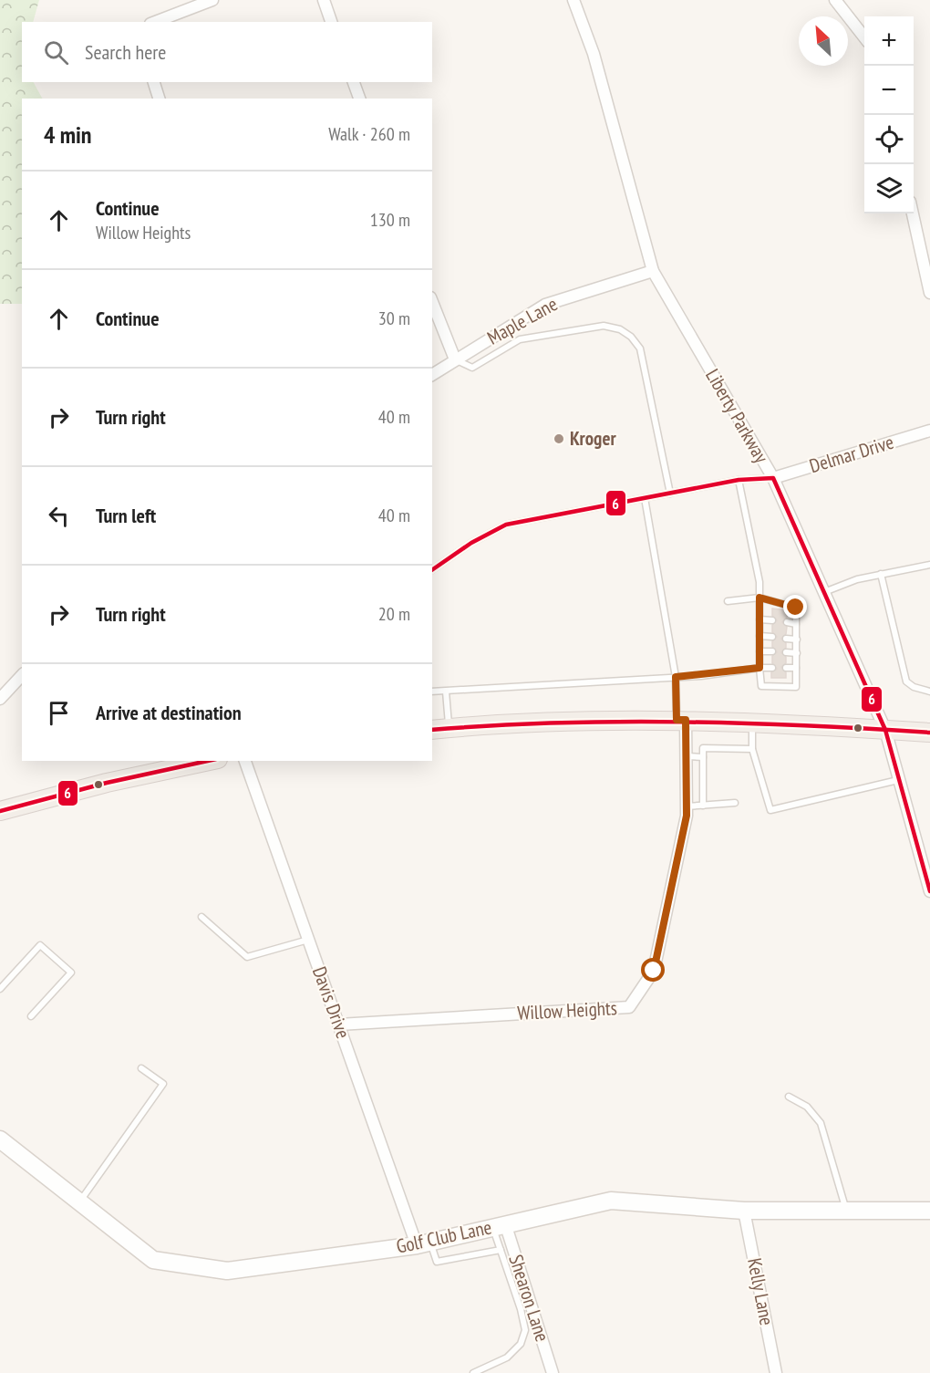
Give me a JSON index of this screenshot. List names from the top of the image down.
{
  "streets": {
    "street": [
      "Maple Lane",
      "Liberty Parkway",
      "Delmar Drive",
      "Davis Drive",
      "Willow Heights",
      "Golf Club Lane",
      "Kelly Lane",
      "Shearon Lane"
    ]
  },
  "crossings": [
    ["Maple Lane", "Liberty Parkway"],
    ["Liberty Parkway", "Delmar Drive"],
    ["Davis Drive", "Willow Heights"],
    ["Davis Drive", "Golf Club Lane"],
    ["Golf Club Lane", "Kelly Lane"],
    ["Golf Club Lane", "Shearon Lane"]
  ],
  "places": ["Kroger"],
  "lines": ["transit line 6"],
  "north": "top left",
  "page": {
    "map_buttons": ["+", "−"],
    "search": "Search here",
    "heading": ["4 min", "Walk · 260 m"],
    "list": [
      ["Continue", "Willow Heights", "130 m"],
      ["Continue", "30 m"],
      ["Turn right", "40 m"],
      ["Turn left", "40 m"],
      ["Turn right", "20 m"],
      "Arrive at destination"
    ]
  }
}
